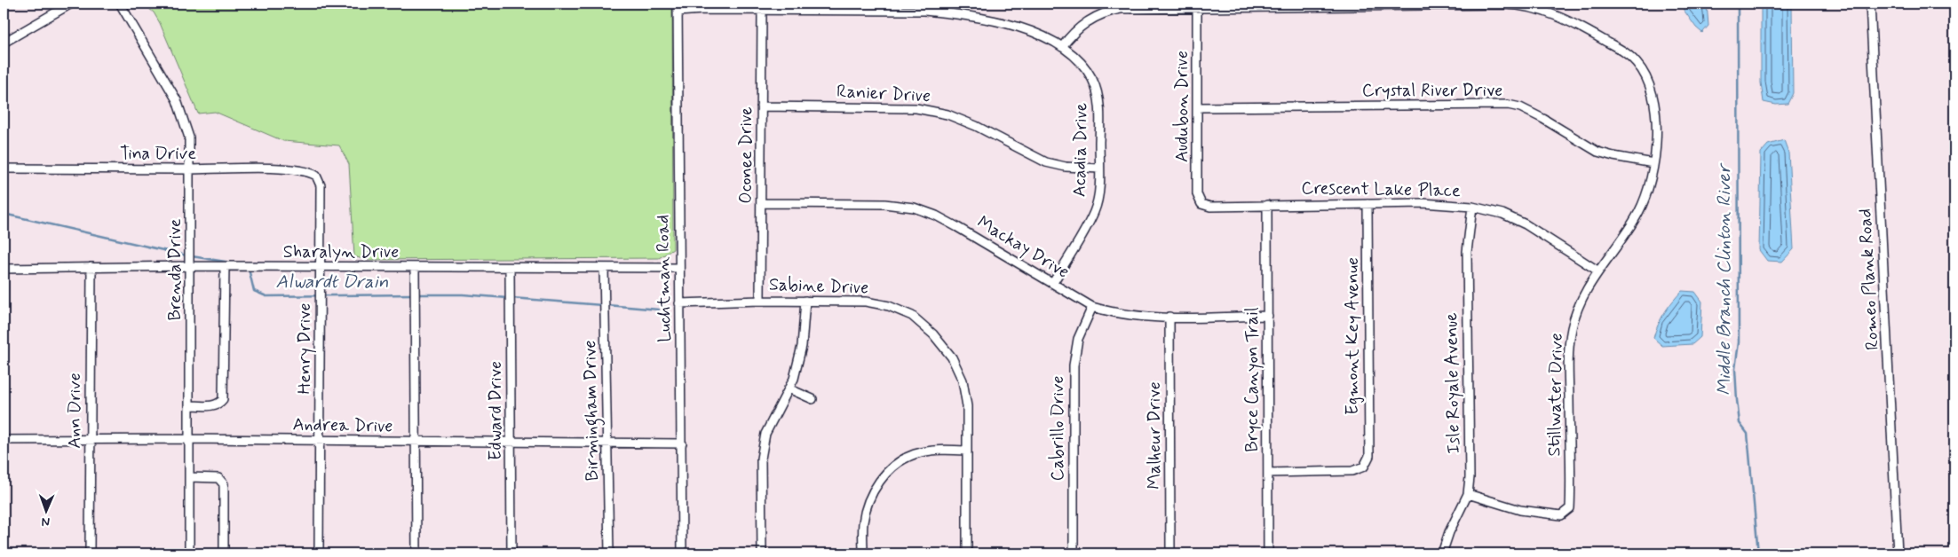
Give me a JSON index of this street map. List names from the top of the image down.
{
  "streets": {
    "street": [
      "Crystal River Drive",
      "Ranier Drive",
      "Audubon Drive",
      "Acadia Drive",
      "Tina Drive",
      "Oconee Drive",
      "Crescent Lake Place",
      "Mackay Drive",
      "Sharalyn Drive",
      "Brenda Drive",
      "Luchtman Road",
      "Romeo Plank Road",
      "Sabine Drive",
      "Egmont Key Avenue",
      "Henry Drive",
      "Bryce Canyon Trail",
      "Isle Royale Avenue",
      "Stillwater Drive",
      "Ann Drive",
      "Edward Drive",
      "Birmingham Drive",
      "Andrea Drive",
      "Cabrillo Drive",
      "Malheur Drive"
    ]
  },
  "crossings": [
    ["Crystal River Drive", "Audubon Drive"],
    ["Crystal River Drive", "Stillwater Drive"],
    ["Ranier Drive", "Acadia Drive"],
    ["Ranier Drive", "Oconee Drive"],
    ["Audubon Drive", "Crescent Lake Place"],
    ["Audubon Drive", "Stillwater Drive"],
    ["Acadia Drive", "Oconee Drive"],
    ["Acadia Drive", "Mackay Drive"],
    ["Acadia Drive", "Luchtman Road"],
    ["Acadia Drive", "Stillwater Drive"],
    ["Tina Drive", "Brenda Drive"],
    ["Tina Drive", "Henry Drive"],
    ["Oconee Drive", "Mackay Drive"],
    ["Oconee Drive", "Sabine Drive"],
    ["Crescent Lake Place", "Egmont Key Avenue"],
    ["Crescent Lake Place", "Bryce Canyon Trail"],
    ["Crescent Lake Place", "Isle Royale Avenue"],
    ["Crescent Lake Place", "Stillwater Drive"],
    ["Mackay Drive", "Bryce Canyon Trail"],
    ["Mackay Drive", "Cabrillo Drive"],
    ["Mackay Drive", "Malheur Drive"],
    ["Sharalyn Drive", "Brenda Drive"],
    ["Sharalyn Drive", "Luchtman Road"],
    ["Sharalyn Drive", "Henry Drive"],
    ["Sharalyn Drive", "Ann Drive"],
    ["Sharalyn Drive", "Edward Drive"],
    ["Sharalyn Drive", "Birmingham Drive"],
    ["Brenda Drive", "Andrea Drive"],
    ["Luchtman Road", "Sabine Drive"],
    ["Luchtman Road", "Andrea Drive"],
    ["Egmont Key Avenue", "Bryce Canyon Trail"],
    ["Henry Drive", "Andrea Drive"],
    ["Isle Royale Avenue", "Stillwater Drive"],
    ["Ann Drive", "Andrea Drive"],
    ["Edward Drive", "Andrea Drive"],
    ["Birmingham Drive", "Andrea Drive"]
  ],
  "water": ["Middle Branch Clinton River", "Alwardt Drain"],
  "north": "bottom"
}
